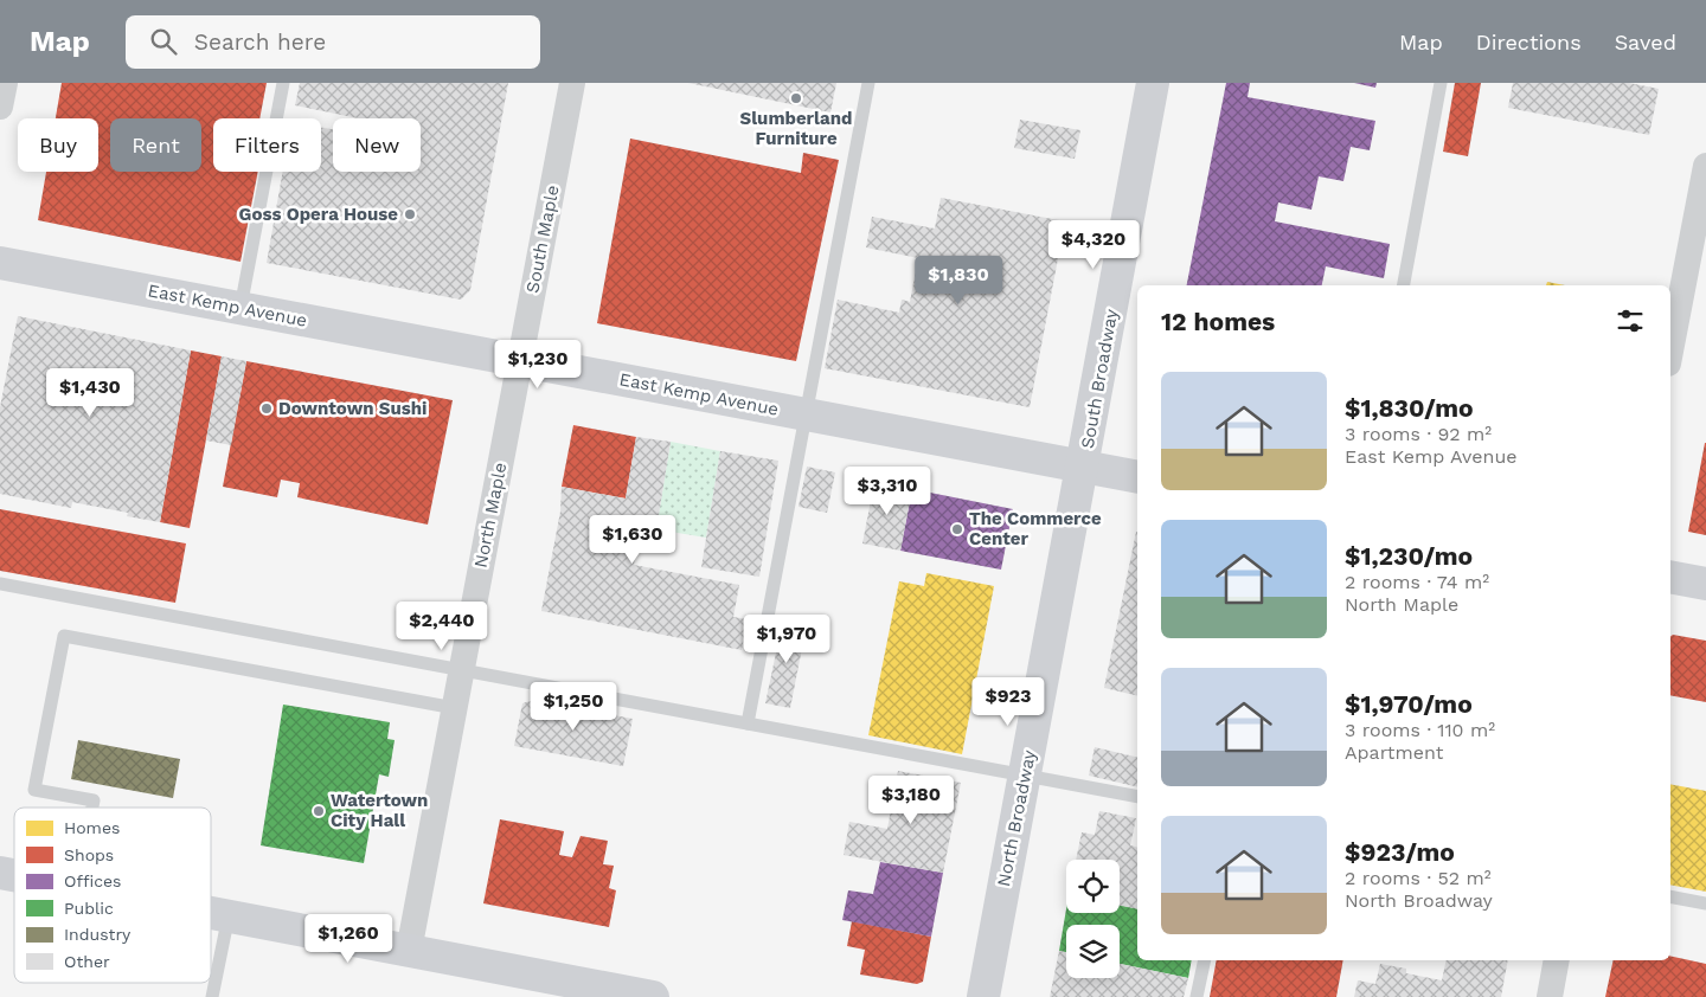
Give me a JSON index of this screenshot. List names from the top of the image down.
{
  "streets": {
    "street": [
      "South Maple",
      "East Kemp Avenue",
      "South Broadway",
      "North Maple",
      "North Broadway"
    ]
  },
  "crossings": [
    ["South Maple", "East Kemp Avenue"],
    ["South Maple", "North Maple"],
    ["East Kemp Avenue", "South Broadway"],
    ["East Kemp Avenue", "North Maple"],
    ["East Kemp Avenue", "North Broadway"],
    ["South Broadway", "North Broadway"]
  ],
  "places": [
    "Slumberland Furniture",
    "Goss Opera House",
    "Downtown Sushi",
    "The Commerce Center",
    "Watertown City Hall"
  ],
  "legend": [
    "Homes",
    "Shops",
    "Offices",
    "Public",
    "Industry",
    "Other"
  ],
  "page": {
    "header": "Map",
    "search": "Search here",
    "nav": ["Map", "Directions", "Saved"],
    "chip": [
      "Buy",
      "Rent",
      "Filters",
      "New"
    ],
    "price": [
      "$4,320",
      "$1,830",
      "$1,230",
      "$1,430",
      "$3,310",
      "$1,630",
      "$2,440",
      "$1,970",
      "$923",
      "$1,250",
      "$3,180",
      "$1,260"
    ],
    "heading": "12 homes",
    "list": [
      {
        "name": "$1,830/mo",
        "note": "3 rooms · 92 m² · East Kemp Avenue"
      },
      {
        "name": "$1,230/mo",
        "note": "2 rooms · 74 m² · North Maple"
      },
      {
        "name": "$1,970/mo",
        "note": "3 rooms · 110 m² · Apartment"
      },
      {
        "name": "$923/mo",
        "note": "2 rooms · 52 m² · North Broadway"
      }
    ]
  }
}
